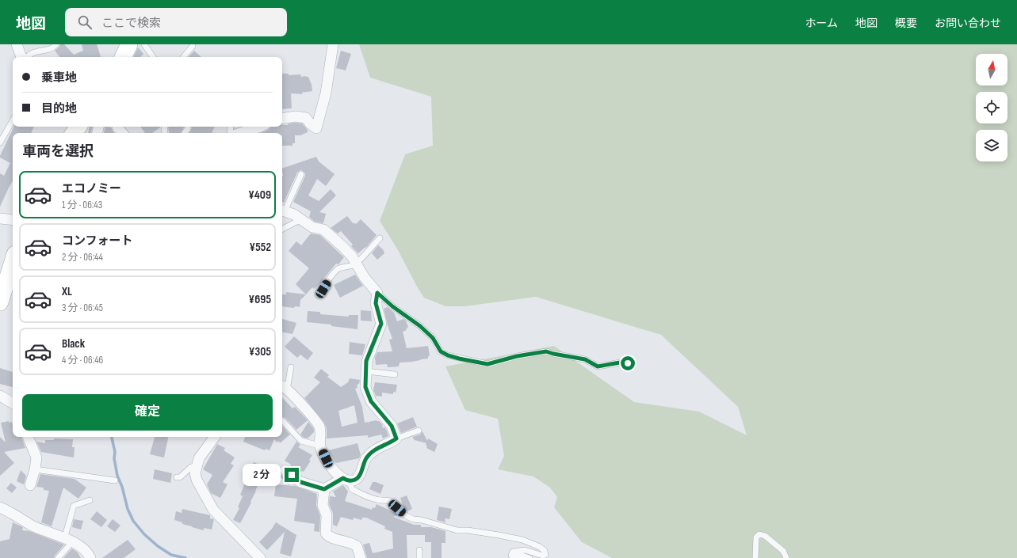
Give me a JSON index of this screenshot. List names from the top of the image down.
{
  "north": "top",
  "page": {
    "header": "地図",
    "search": "ここで検索",
    "nav": [
      "ホーム",
      "地図",
      "概要",
      "お問い合わせ"
    ],
    "banner": ["乗車地", "目的地"],
    "heading": "車両を選択",
    "list": [
      {
        "name": "エコノミー",
        "note": "1 分 · 06:43",
        "value": "¥409"
      },
      {
        "name": "コンフォート",
        "note": "2 分 · 06:44",
        "value": "¥552"
      },
      {
        "name": "XL",
        "note": "3 分 · 06:45",
        "value": "¥695"
      },
      {
        "name": "Black",
        "note": "4 分 · 06:46",
        "value": "¥305"
      }
    ],
    "buttons": "確定",
    "bubble": "2 分"
  }
}
